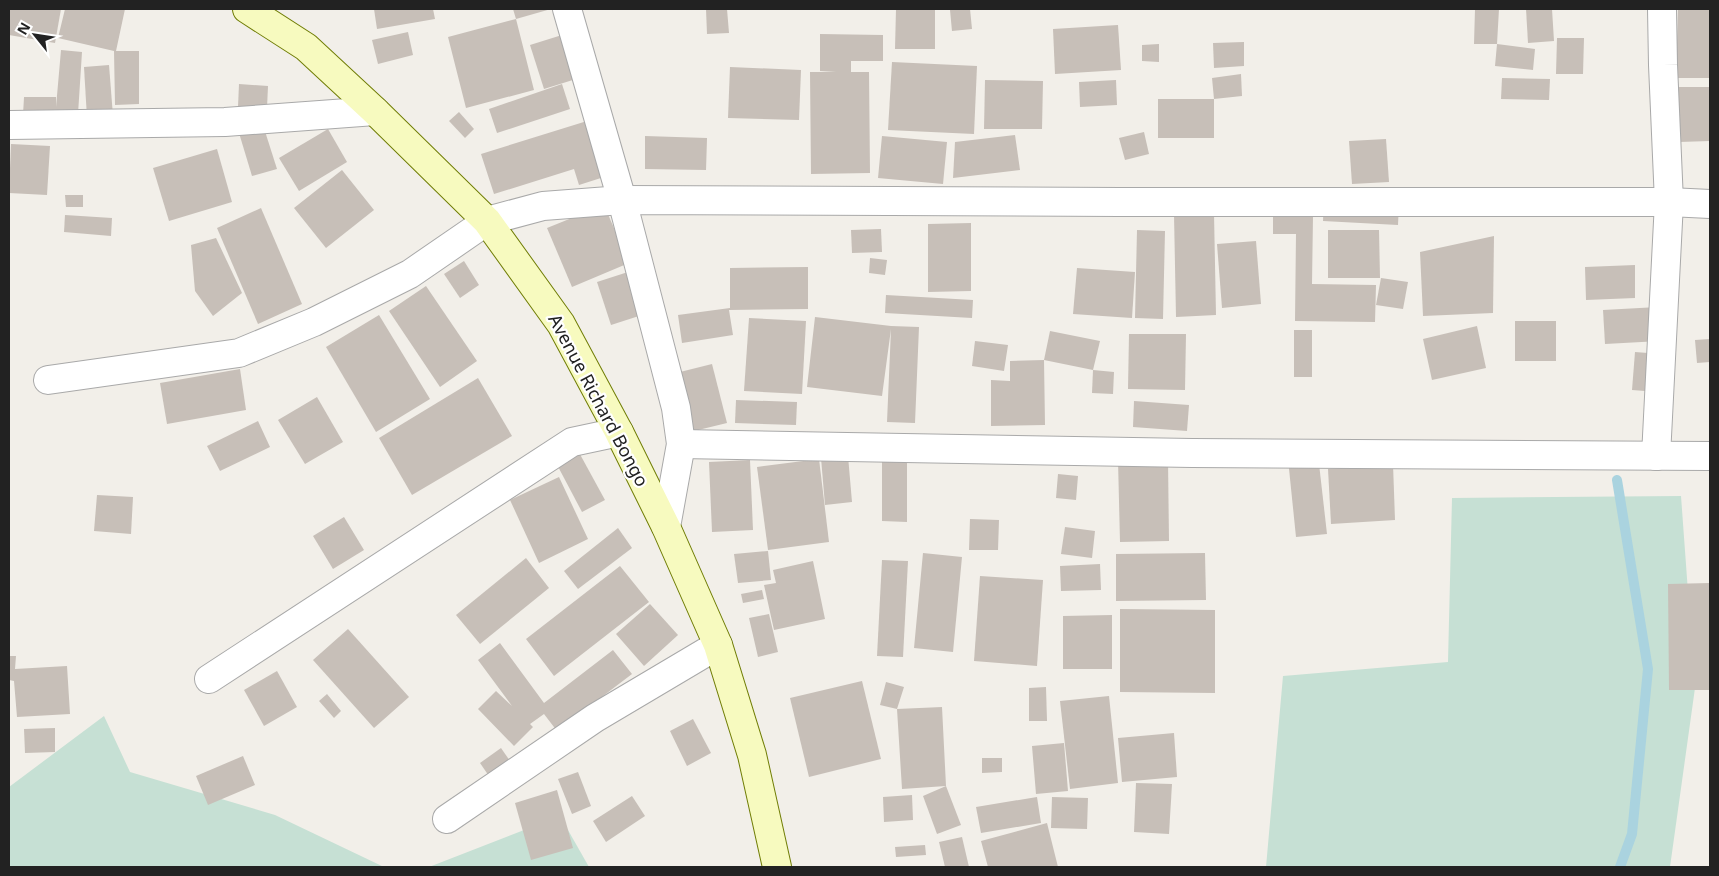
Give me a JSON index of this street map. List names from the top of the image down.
{
  "streets": {
    "street": ["Avenue Richard Bongo"]
  },
  "north": "top left"
}
